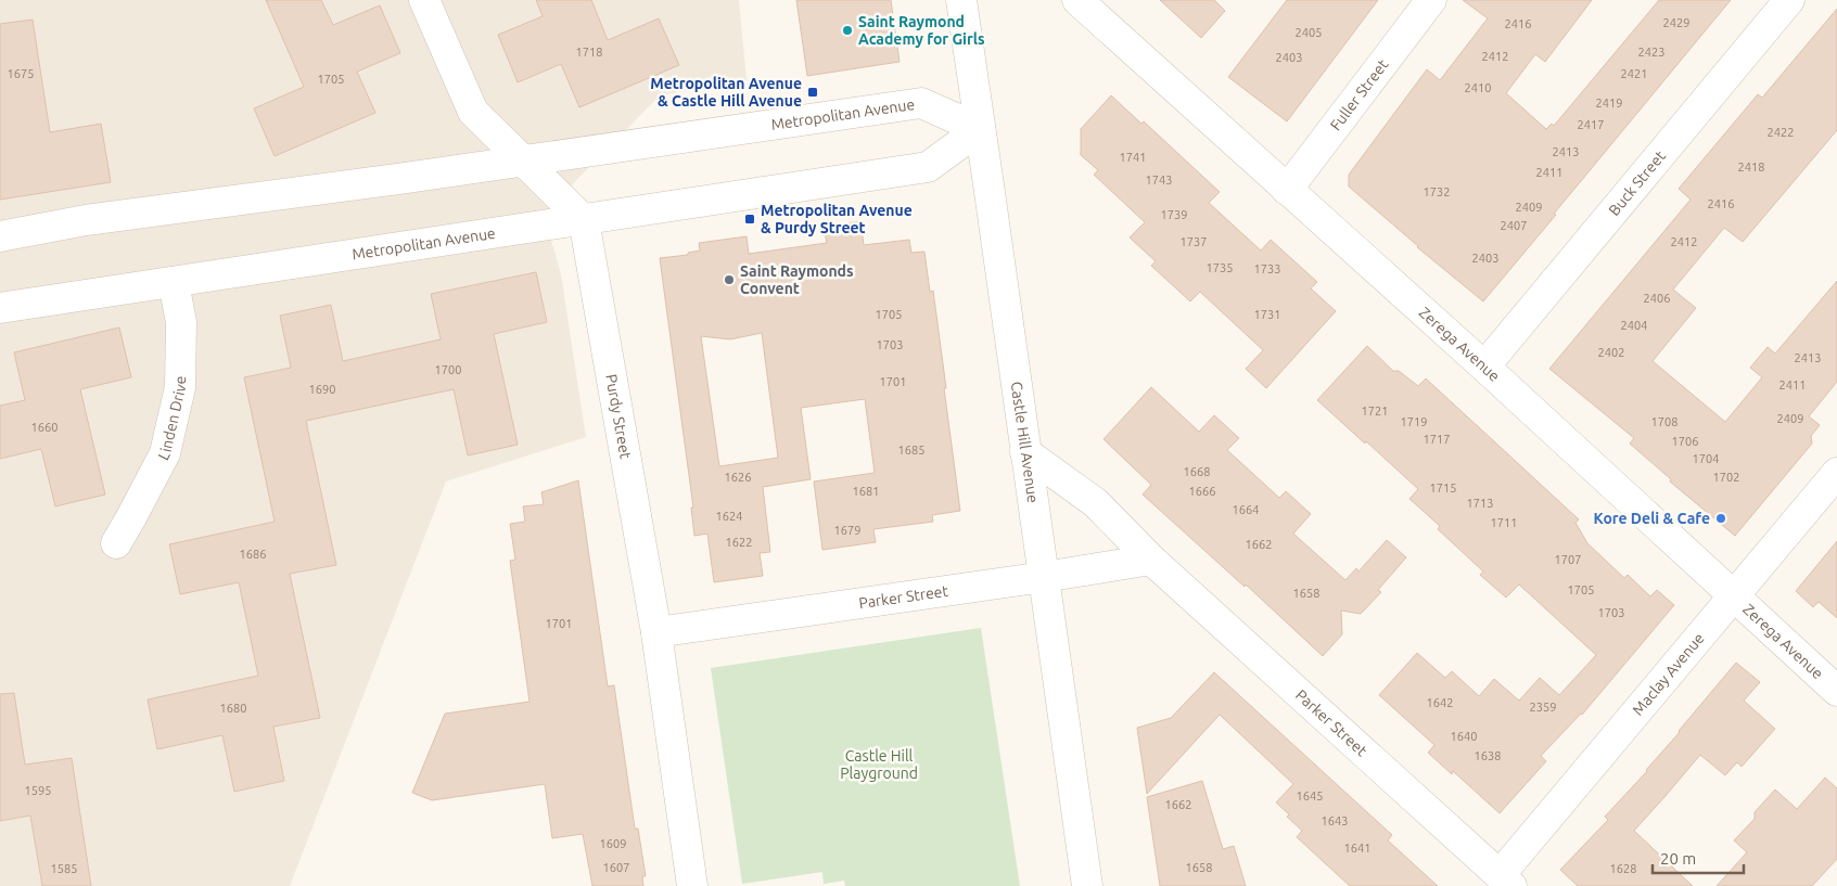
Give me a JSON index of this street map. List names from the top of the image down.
{
  "streets": {
    "street": [
      "Fuller Street",
      "Metropolitan Avenue",
      "Buck Street",
      "Zerega Avenue",
      "Purdy Street",
      "Linden Drive",
      "Castle Hill Avenue",
      "Parker Street",
      "Maclay Avenue"
    ]
  },
  "crossings": [
    ["Fuller Street", "Zerega Avenue"],
    ["Metropolitan Avenue", "Purdy Street"],
    ["Metropolitan Avenue", "Linden Drive"],
    ["Metropolitan Avenue", "Castle Hill Avenue"],
    ["Buck Street", "Zerega Avenue"],
    ["Zerega Avenue", "Maclay Avenue"],
    ["Purdy Street", "Parker Street"],
    ["Castle Hill Avenue", "Parker Street"],
    ["Parker Street", "Maclay Avenue"]
  ],
  "parks": ["Castle Hill Playground"],
  "places": {
    "other": ["Saint Raymond Academy for Girls", "Saint Raymonds Convent", "Kore Deli & Cafe"],
    "transit": ["Metropolitan Avenue & Castle Hill Avenue", "Metropolitan Avenue & Purdy Street"]
  },
  "house_numbers": [
    "2429",
    "2416",
    "2405",
    "1718",
    "2423",
    "2412",
    "2403",
    "1675",
    "2421",
    "1705",
    "2410",
    "2419",
    "2417",
    "2422",
    "2413",
    "1741",
    "2418",
    "2411",
    "1743",
    "1732",
    "2416",
    "2409",
    "1739",
    "2407",
    "1737",
    "2412",
    "2403",
    "1735",
    "1733",
    "2406",
    "1705",
    "1731",
    "2404",
    "1703",
    "2402",
    "2413",
    "1700",
    "1701",
    "2411",
    "1690",
    "1721",
    "2409",
    "1719",
    "1708",
    "1660",
    "1717",
    "1706",
    "1685",
    "1704",
    "1668",
    "1626",
    "1702",
    "1715",
    "1681",
    "1666",
    "1713",
    "1664",
    "1624",
    "1711",
    "1679",
    "1622",
    "1662",
    "1686",
    "1707",
    "1705",
    "1658",
    "1703",
    "1701",
    "1642",
    "2359",
    "1680",
    "1640",
    "1638",
    "1595",
    "1645",
    "1662",
    "1643",
    "1609",
    "1641",
    "1607",
    "1658",
    "1585",
    "1628"
  ],
  "scale_bar": "20 m"
}
